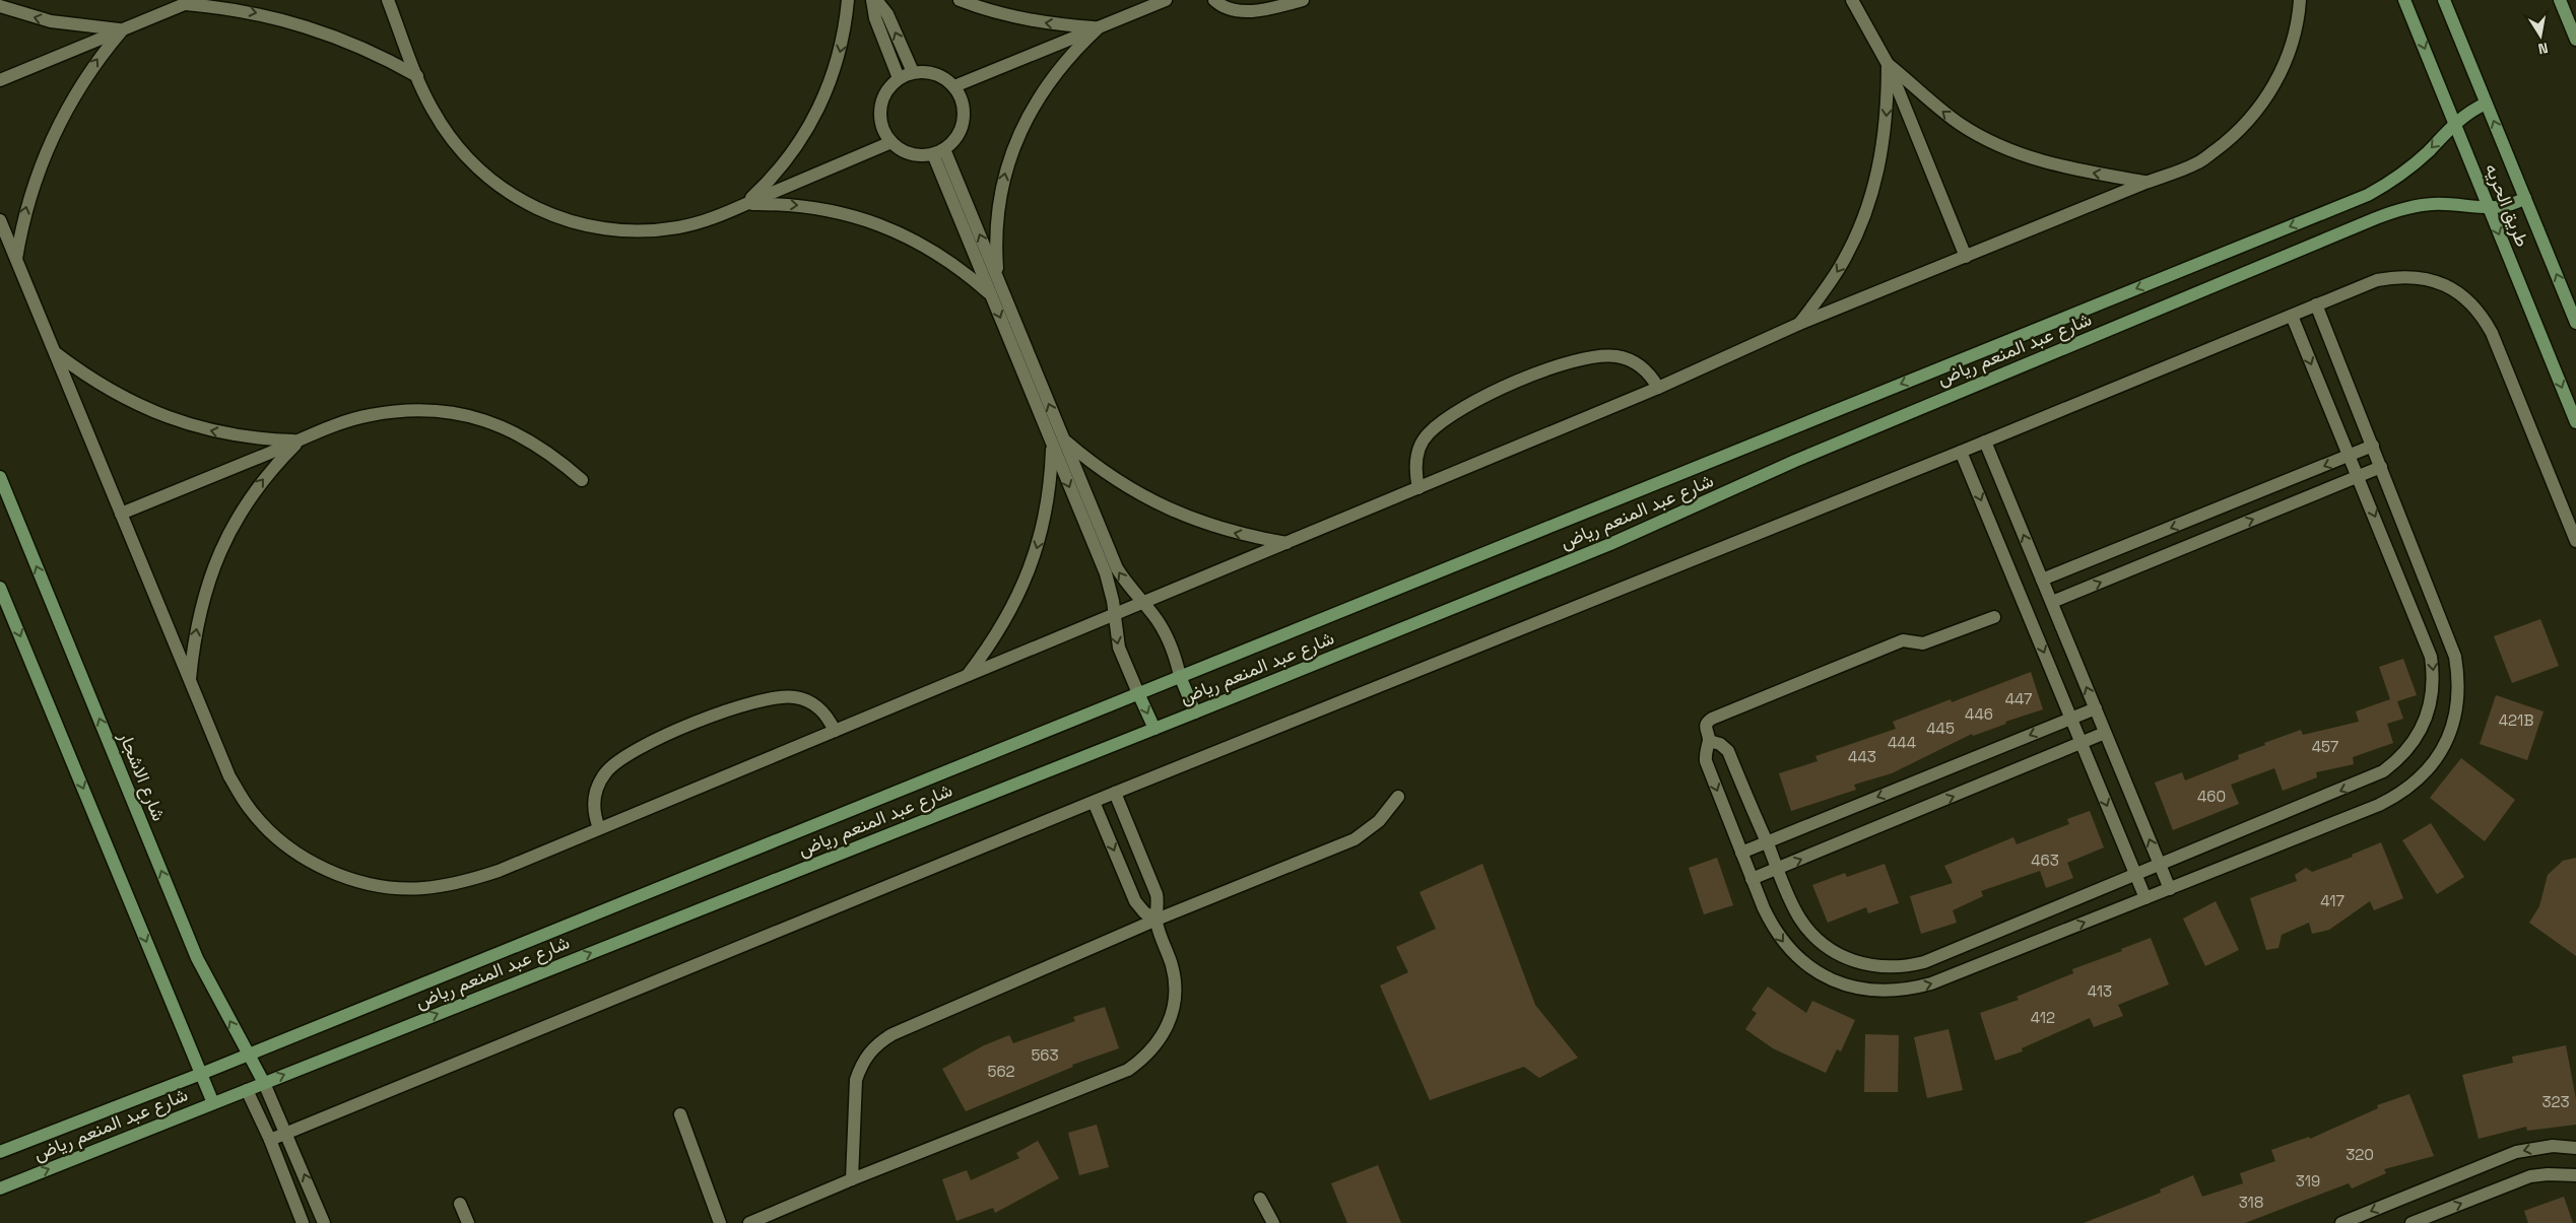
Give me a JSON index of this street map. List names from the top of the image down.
{
  "streets": {
    "street": ["طريق الحريه", "شارع عبد المنعم رياض", "شارع الاشجار"]
  },
  "crossings": [
    ["طريق الحريه", "شارع عبد المنعم رياض"],
    ["شارع عبد المنعم رياض", "شارع الاشجار"]
  ],
  "house_numbers": [
    "447",
    "446",
    "421B",
    "445",
    "444",
    "457",
    "443",
    "460",
    "463",
    "417",
    "413",
    "412",
    "563",
    "562",
    "323",
    "320",
    "319",
    "318"
  ],
  "north": "bottom"
}
